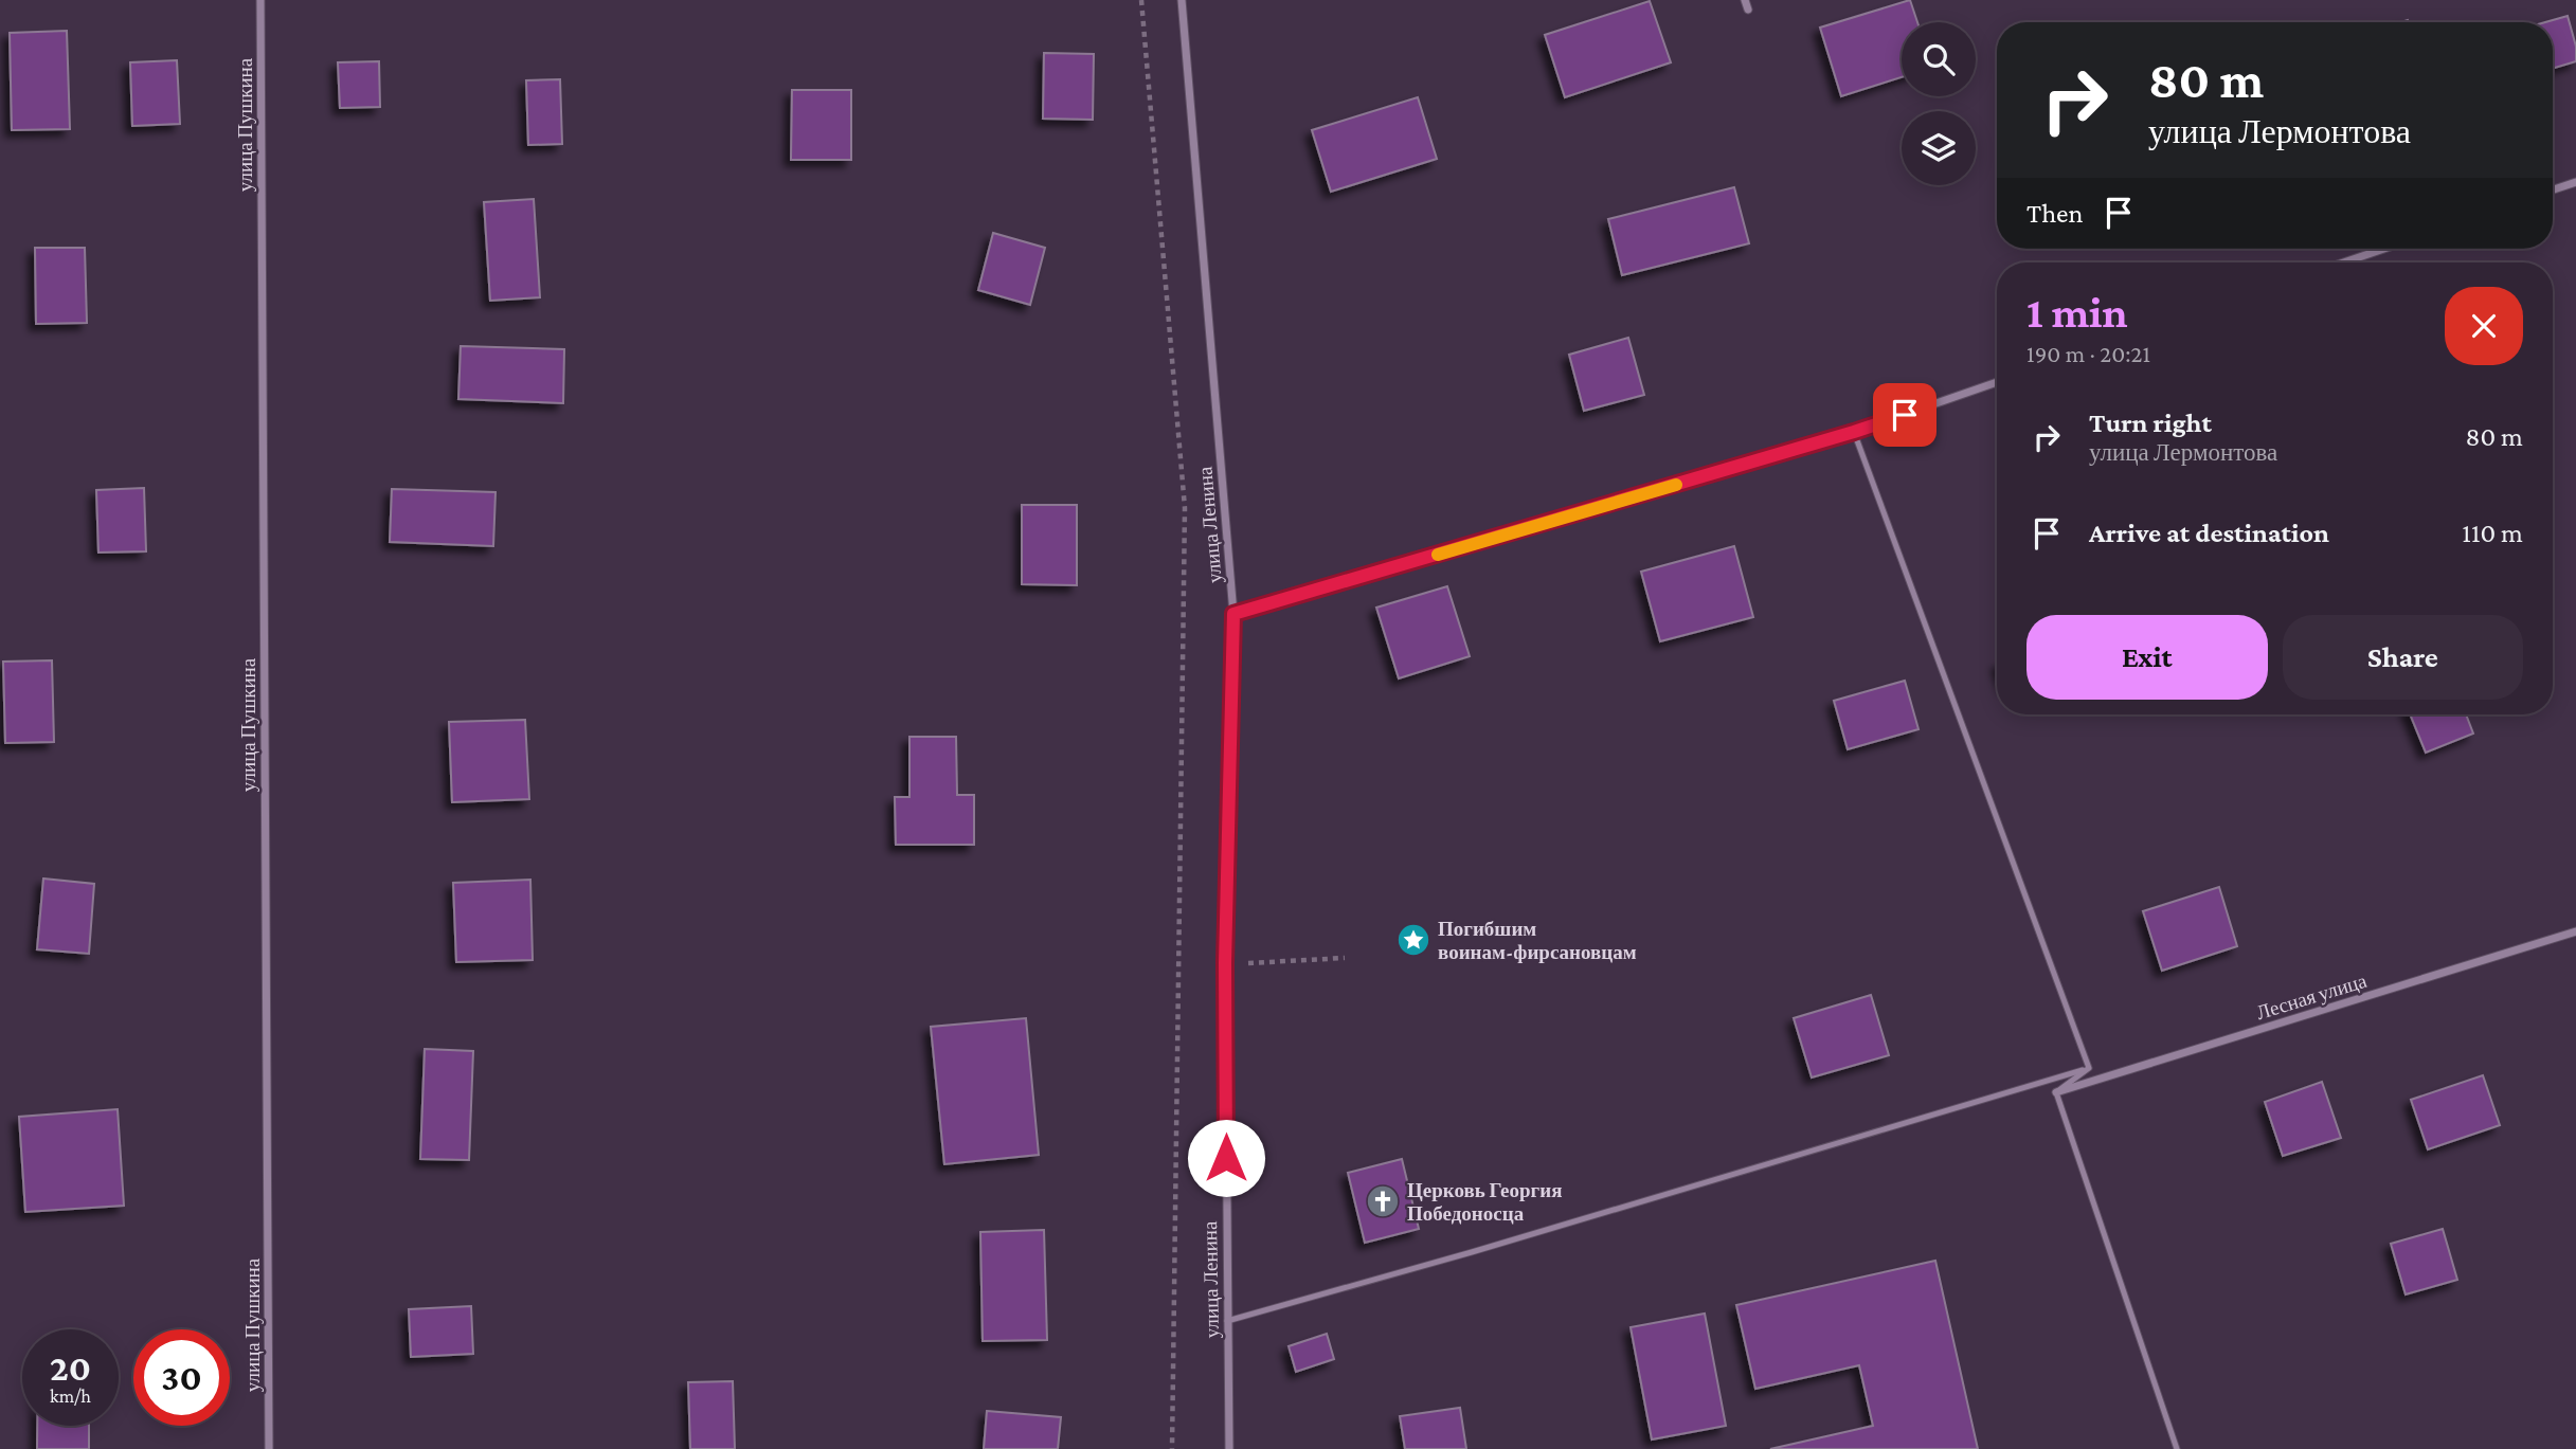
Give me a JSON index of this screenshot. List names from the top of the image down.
{
  "streets": {
    "street": ["улица Пушкина", "улица Ленина", "Лесная улица"]
  },
  "places": {
    "place": ["Погибшим воинам-фирсановцам"],
    "church": ["Церковь Георгия Победоносца"]
  },
  "page": {
    "turn": ["80 m", "улица Лермонтова"],
    "then": "Then",
    "heading": ["1 min", "190 m · 20:21"],
    "list": [
      {
        "name": "Turn right",
        "note": "улица Лермонтова",
        "value": "80 m"
      },
      {
        "name": "Arrive at destination",
        "value": "110 m"
      }
    ],
    "buttons": ["Exit", "Share"],
    "speed": "20 km/h",
    "limit": "30"
  }
}
